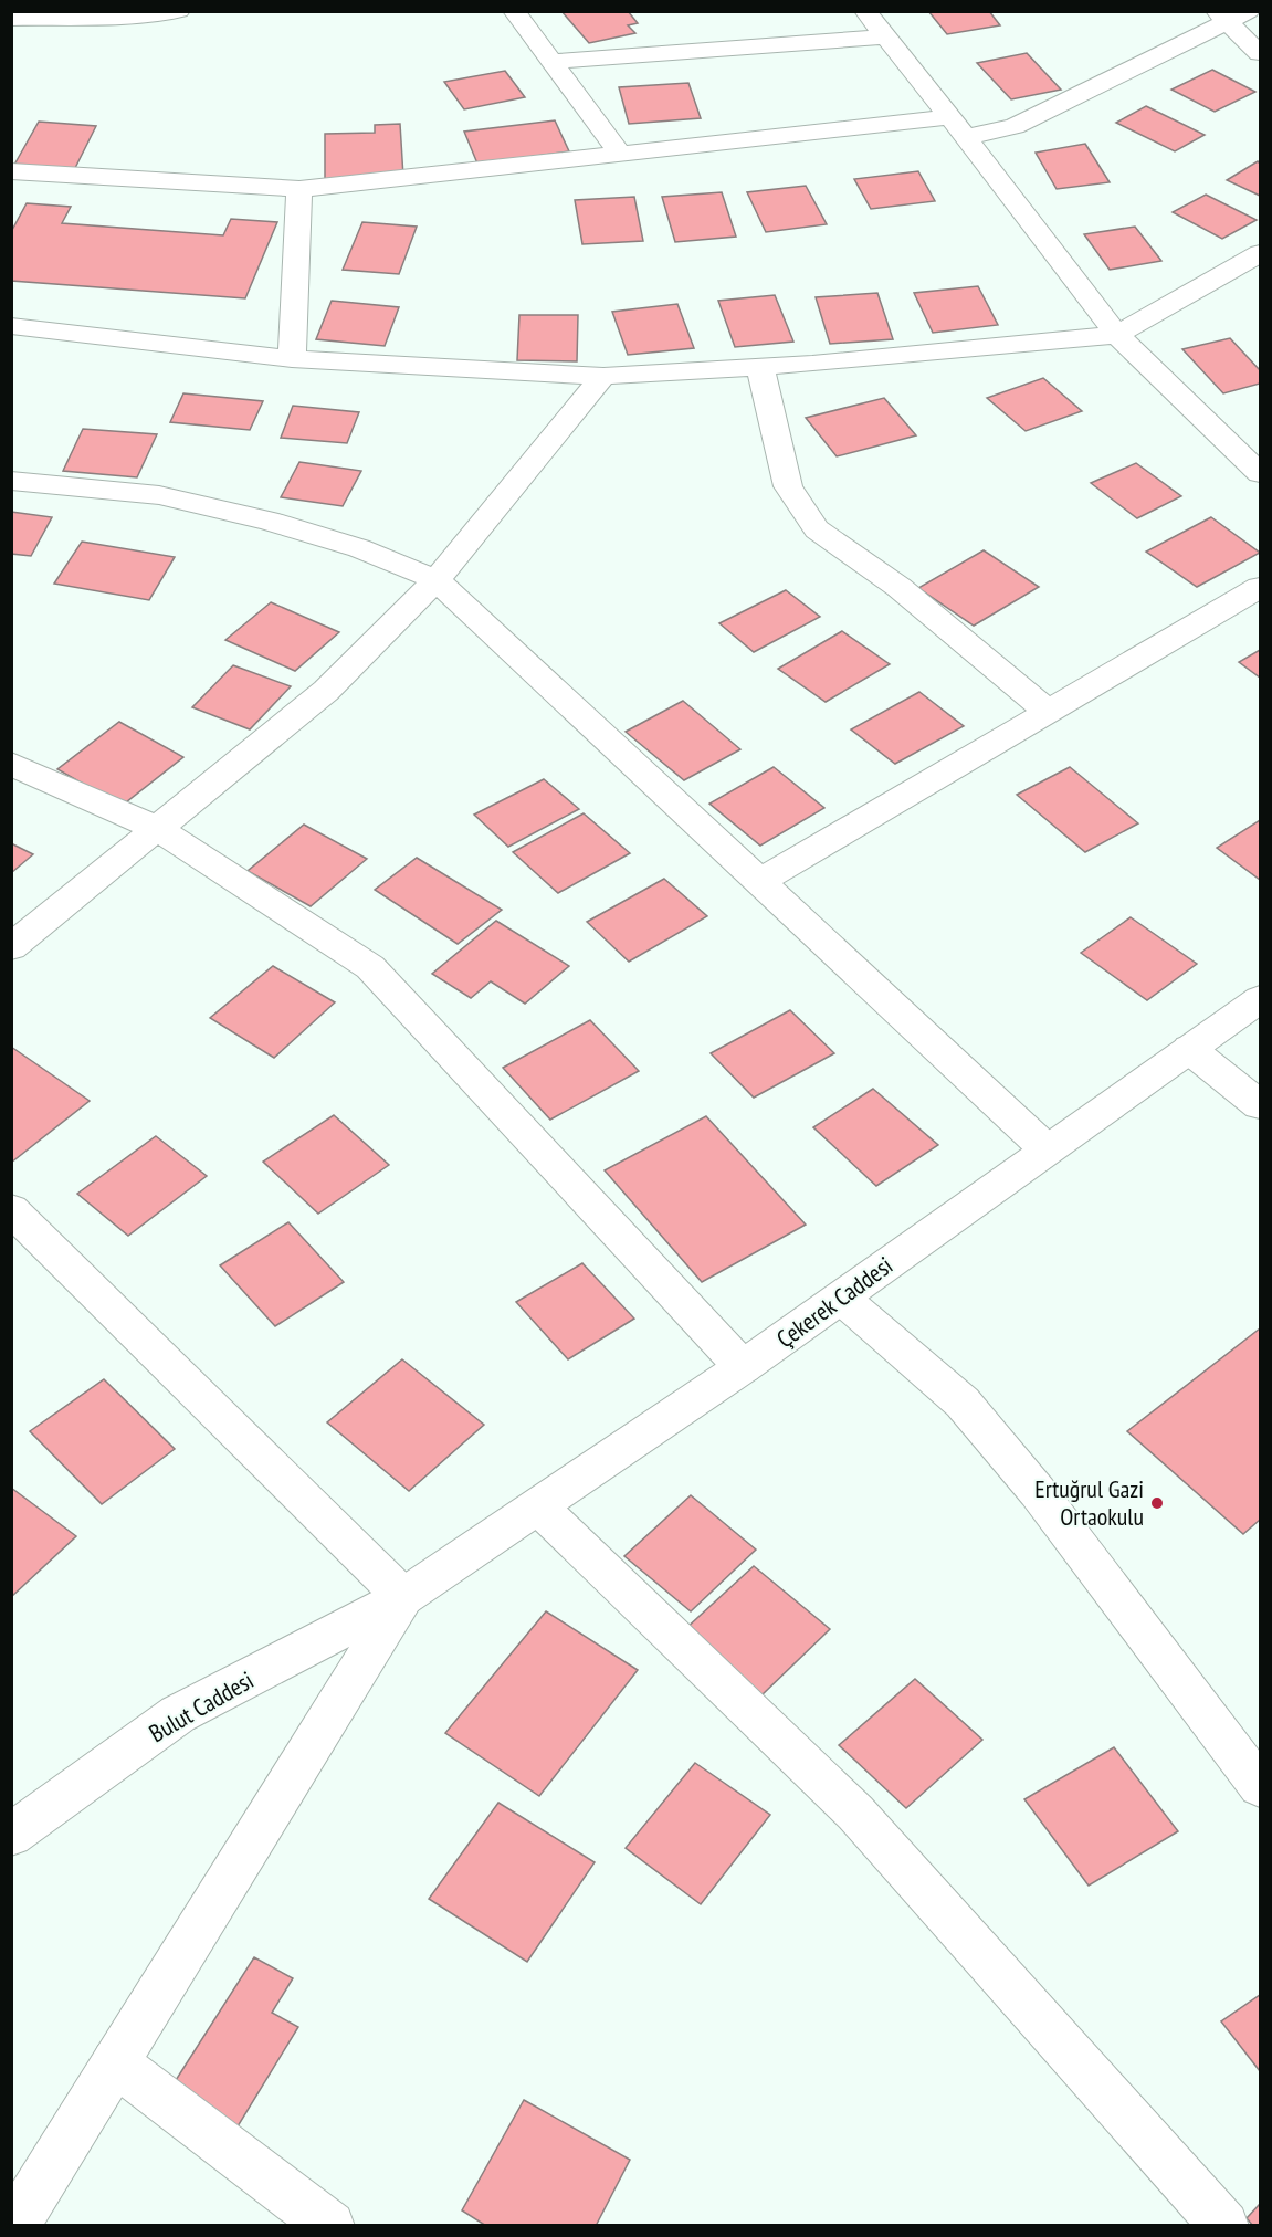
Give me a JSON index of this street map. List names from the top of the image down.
{
  "streets": {
    "street": ["Çekerek Caddesi", "Bulut Caddesi"]
  },
  "crossings": [
    ["Çekerek Caddesi", "Bulut Caddesi"]
  ],
  "places": ["Ertuğrul Gazi Ortaokulu"]
}
